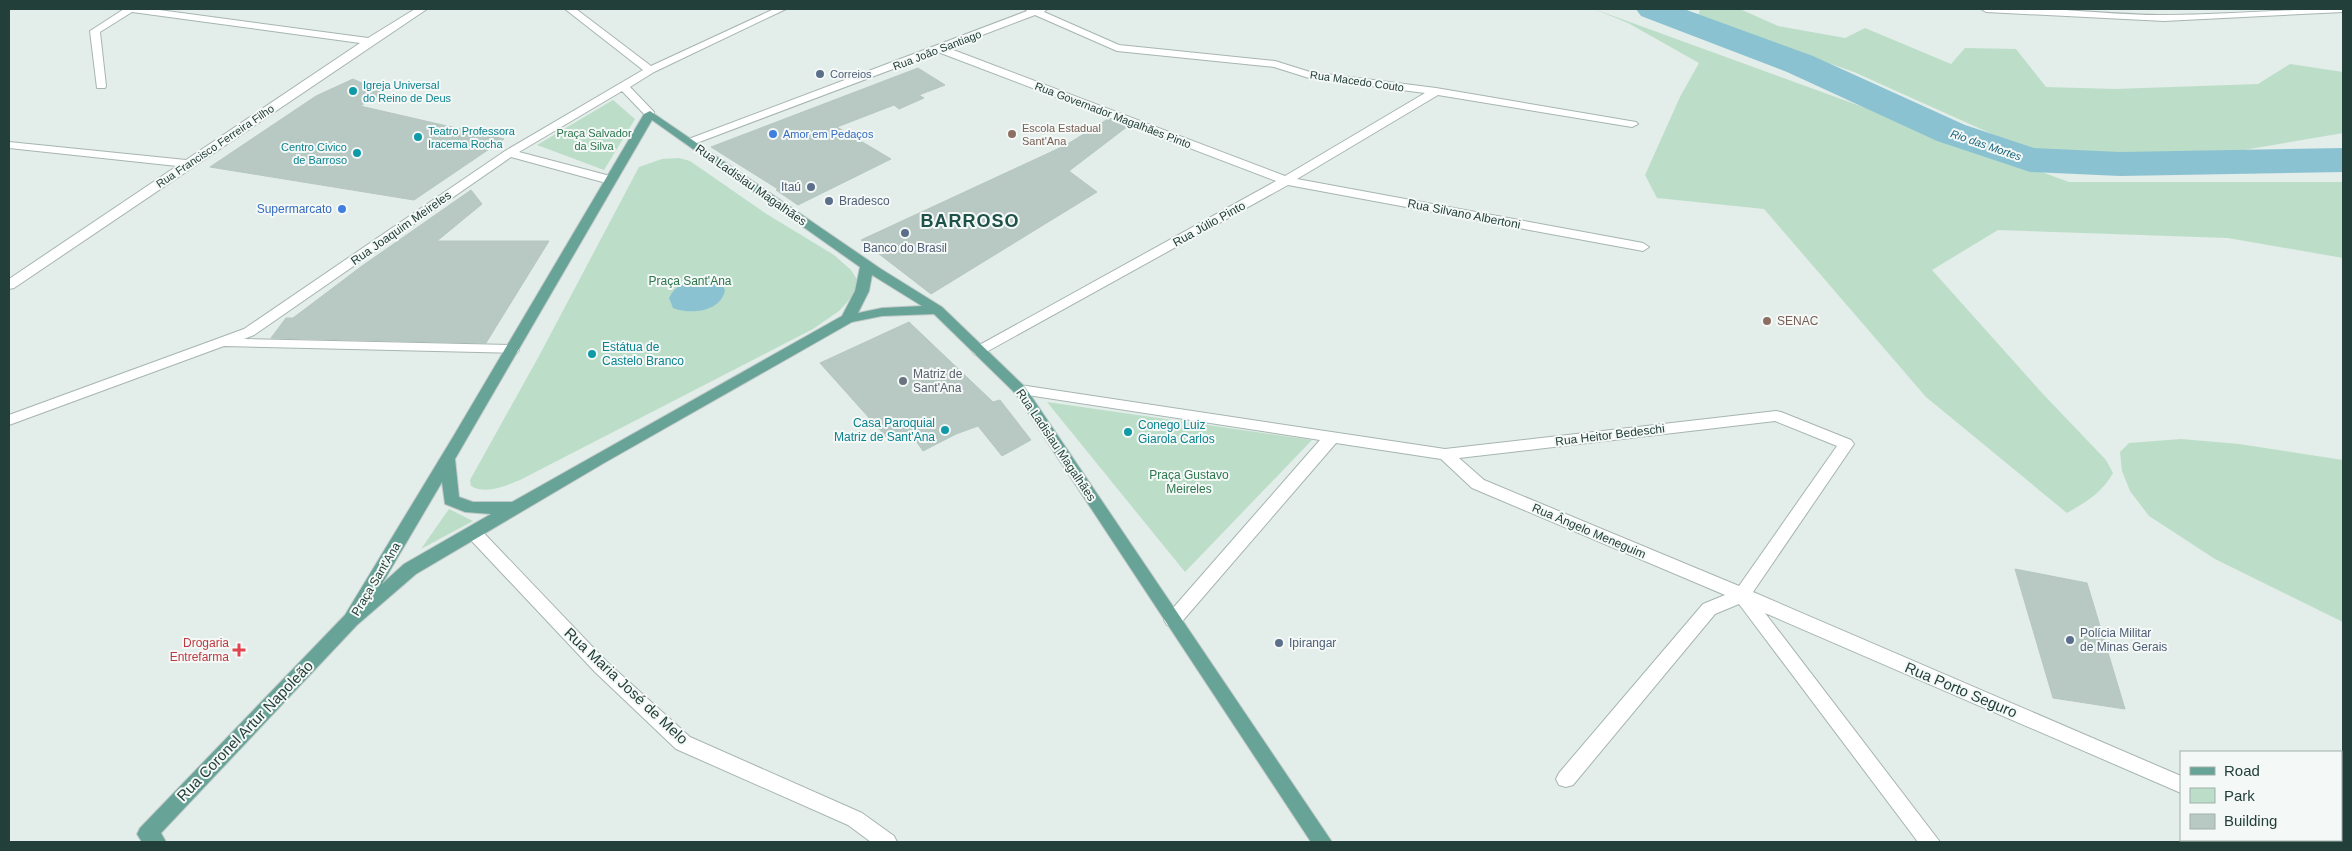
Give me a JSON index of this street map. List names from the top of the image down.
{
  "streets": {
    "main road": ["Rua Ladislau Magalhães", "Praça Sant'Ana", "Rua Coronel Artur Napoleão"],
    "street": [
      "Rua João Santiago",
      "Rua Macedo Couto",
      "Rua Governador Magalhães Pinto",
      "Rua Francisco Ferreira Filho",
      "Rua Silvano Albertoni",
      "Rua Júlio Pinto",
      "Rua Joaquim Meireles",
      "Rua Heitor Bedeschi",
      "Rua Ângelo Meneguim",
      "Rua Maria José de Melo",
      "Rua Porto Seguro"
    ]
  },
  "crossings": [
    ["Rua João Santiago", "Rua Macedo Couto"],
    ["Rua João Santiago", "Rua Governador Magalhães Pinto"],
    ["Rua João Santiago", "Rua Ladislau Magalhães"],
    ["Rua Macedo Couto", "Rua Júlio Pinto"],
    ["Rua Governador Magalhães Pinto", "Rua Silvano Albertoni"],
    ["Rua Governador Magalhães Pinto", "Rua Júlio Pinto"],
    ["Rua Ladislau Magalhães", "Rua Júlio Pinto"],
    ["Rua Ladislau Magalhães", "Rua Joaquim Meireles"],
    ["Rua Ladislau Magalhães", "Rua Heitor Bedeschi"],
    ["Rua Ladislau Magalhães", "Praça Sant'Ana"],
    ["Rua Silvano Albertoni", "Rua Júlio Pinto"],
    ["Rua Heitor Bedeschi", "Rua Ângelo Meneguim"],
    ["Rua Heitor Bedeschi", "Rua Porto Seguro"],
    ["Rua Ângelo Meneguim", "Rua Porto Seguro"],
    ["Praça Sant'Ana", "Rua Maria José de Melo"],
    ["Praça Sant'Ana", "Rua Coronel Artur Napoleão"]
  ],
  "districts": ["BARROSO"],
  "water": ["Rio das Mortes"],
  "parks": ["Praça Salvador da Silva", "Praça Sant'Ana", "Praça Gustavo Meireles"],
  "places": {
    "other": [
      "Correios",
      "Igreja Universal do Reino de Deus",
      "Amor em Pedaços",
      "Escola Estadual Sant'Ana",
      "Teatro Professora Iracema Rocha",
      "Centro Civico de Barroso",
      "Itaú",
      "Bradesco",
      "Supermarcato",
      "Banco do Brasil",
      "SENAC",
      "Estátua de Castelo Branco",
      "Matriz de Sant'Ana",
      "Casa Paroquial Matriz de Sant'Ana",
      "Conego Luiz Giarola Carlos",
      "Polícia Militar de Minas Gerais",
      "Ipirangar"
    ],
    "health": ["Drogaria Entrefarma"]
  },
  "legend": ["Road", "Park", "Building"]
}
